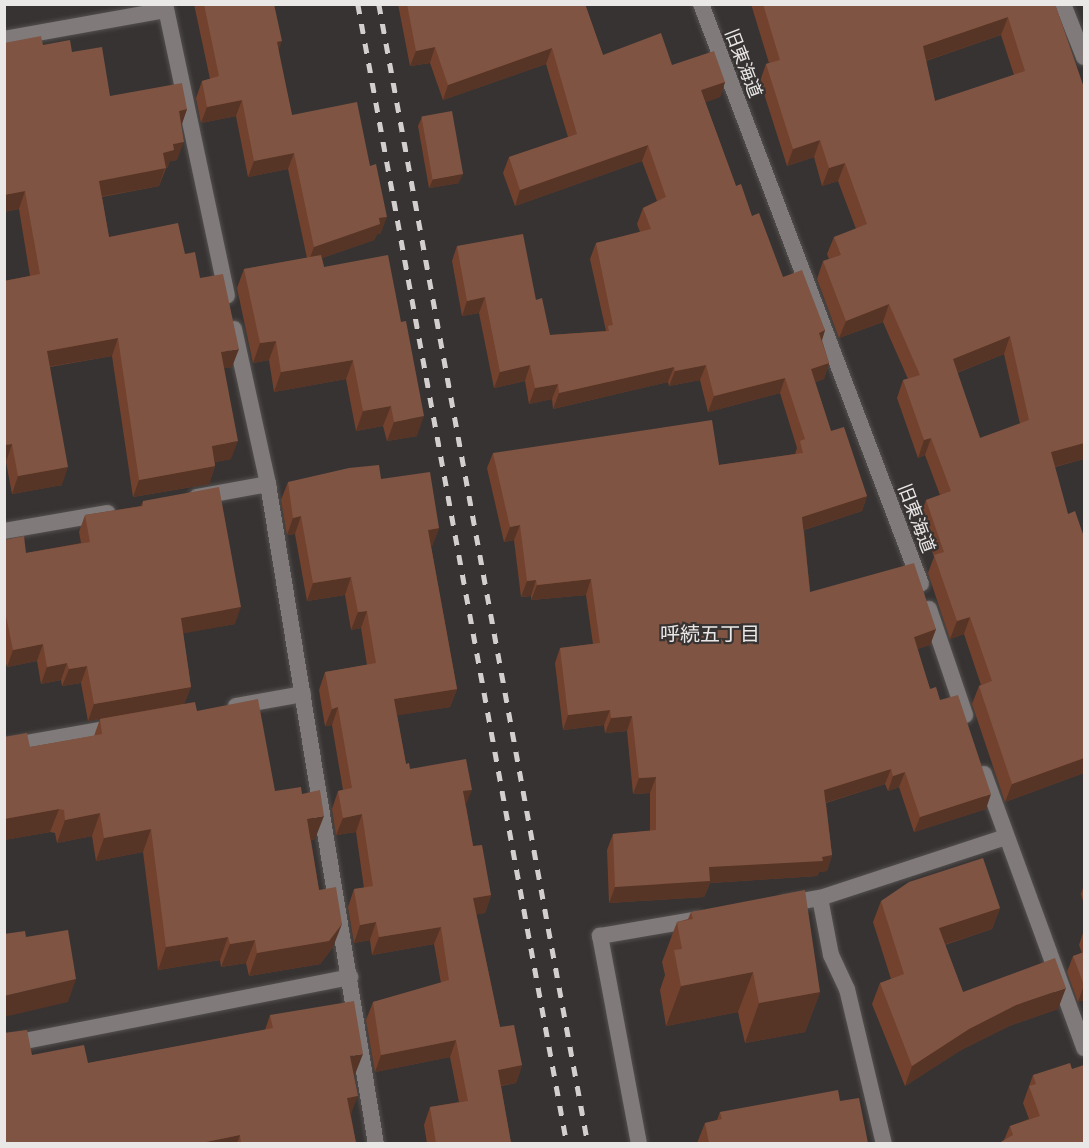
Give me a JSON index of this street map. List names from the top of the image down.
{
  "streets": {
    "street": ["旧東海道"]
  },
  "districts": ["呼続五丁目"]
}
